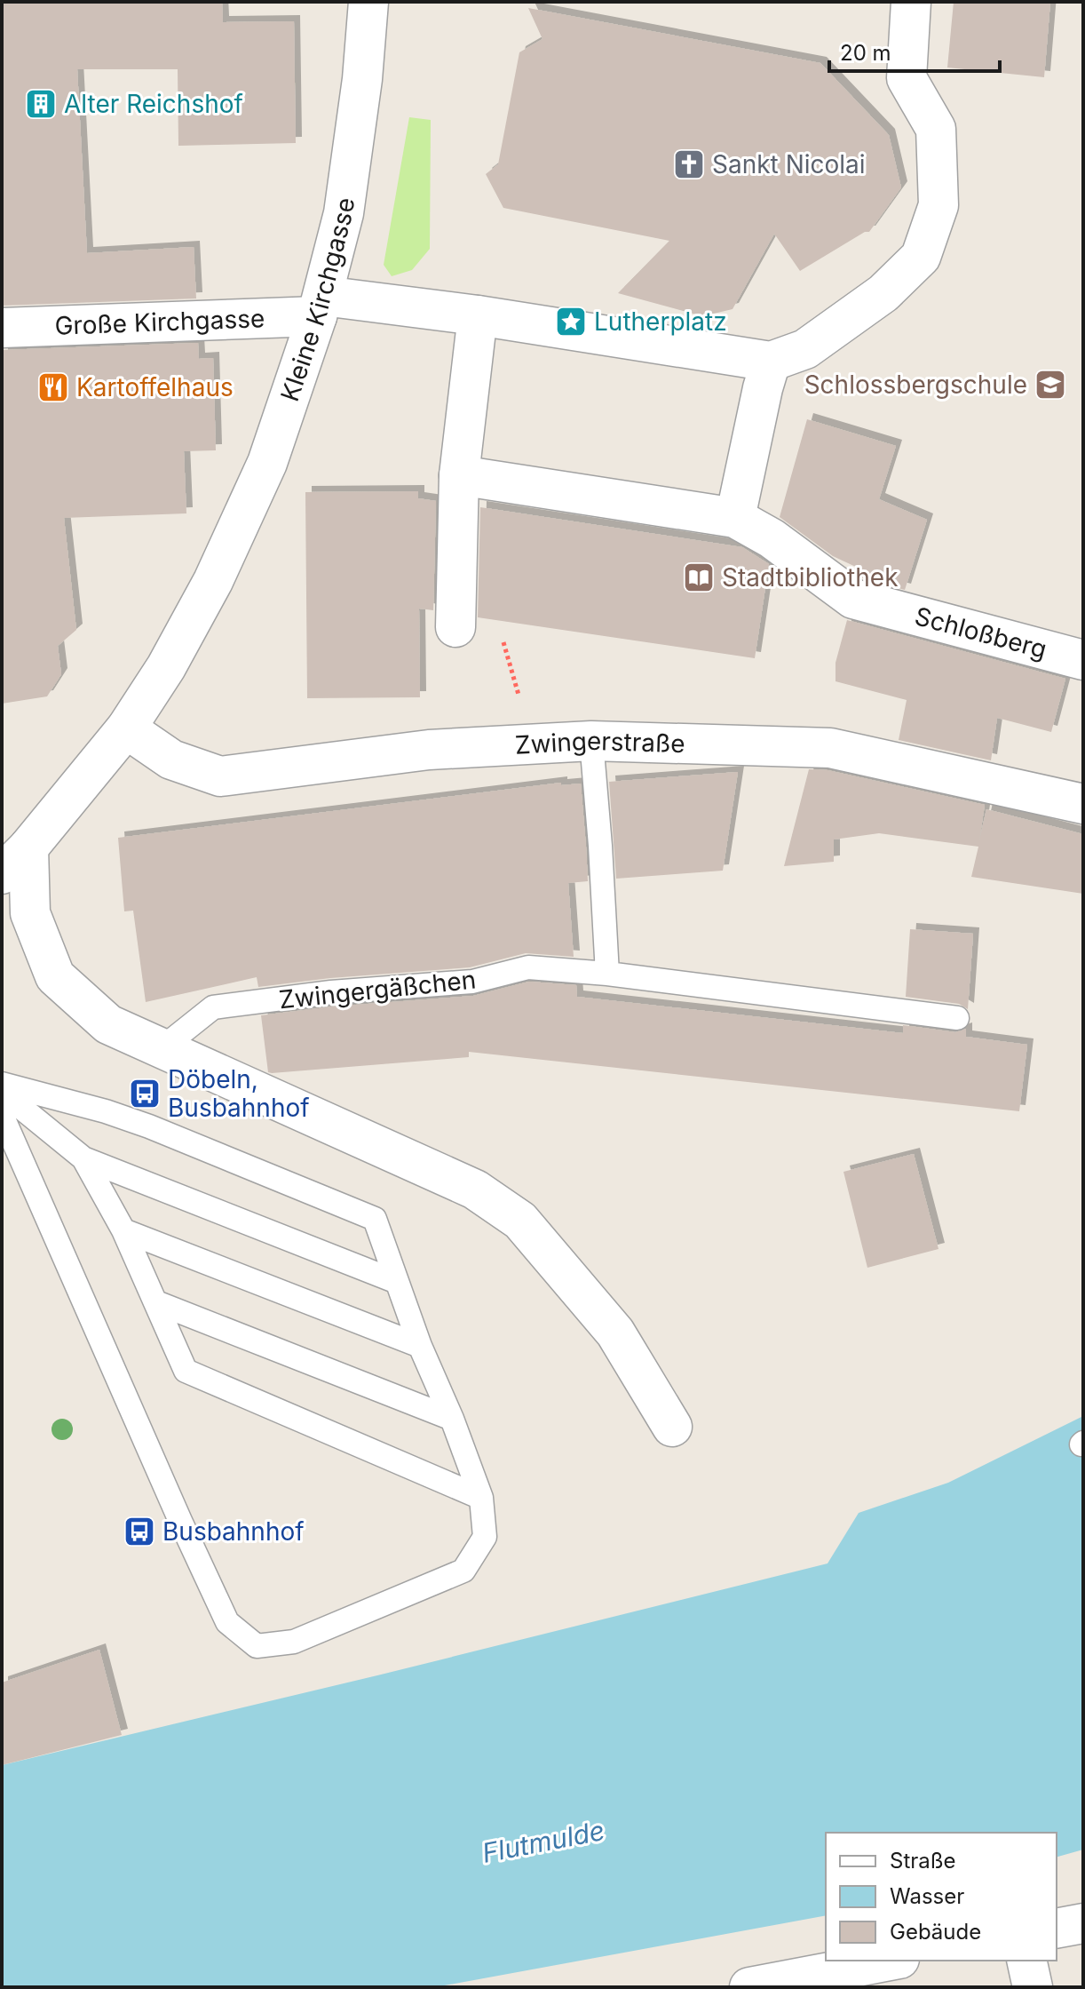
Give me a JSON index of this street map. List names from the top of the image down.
{
  "streets": {
    "street": [
      "Kleine Kirchgasse",
      "Große Kirchgasse",
      "Schloßberg",
      "Zwingerstraße"
    ],
    "lane": ["Zwingergäßchen"]
  },
  "crossings": [
    ["Kleine Kirchgasse", "Große Kirchgasse"],
    ["Kleine Kirchgasse", "Zwingerstraße"]
  ],
  "water": ["Flutmulde"],
  "places": {
    "building": ["Alter Reichshof"],
    "church": ["Sankt Nicolai"],
    "place": ["Lutherplatz"],
    "school or university": ["Schlossbergschule"],
    "restaurant": ["Kartoffelhaus"],
    "library": ["Stadtbibliothek"],
    "bus stop": ["Döbeln, Busbahnhof", "Busbahnhof"]
  },
  "legend": ["Straße", "Wasser", "Gebäude"],
  "scale_bar": "20 m"
}
